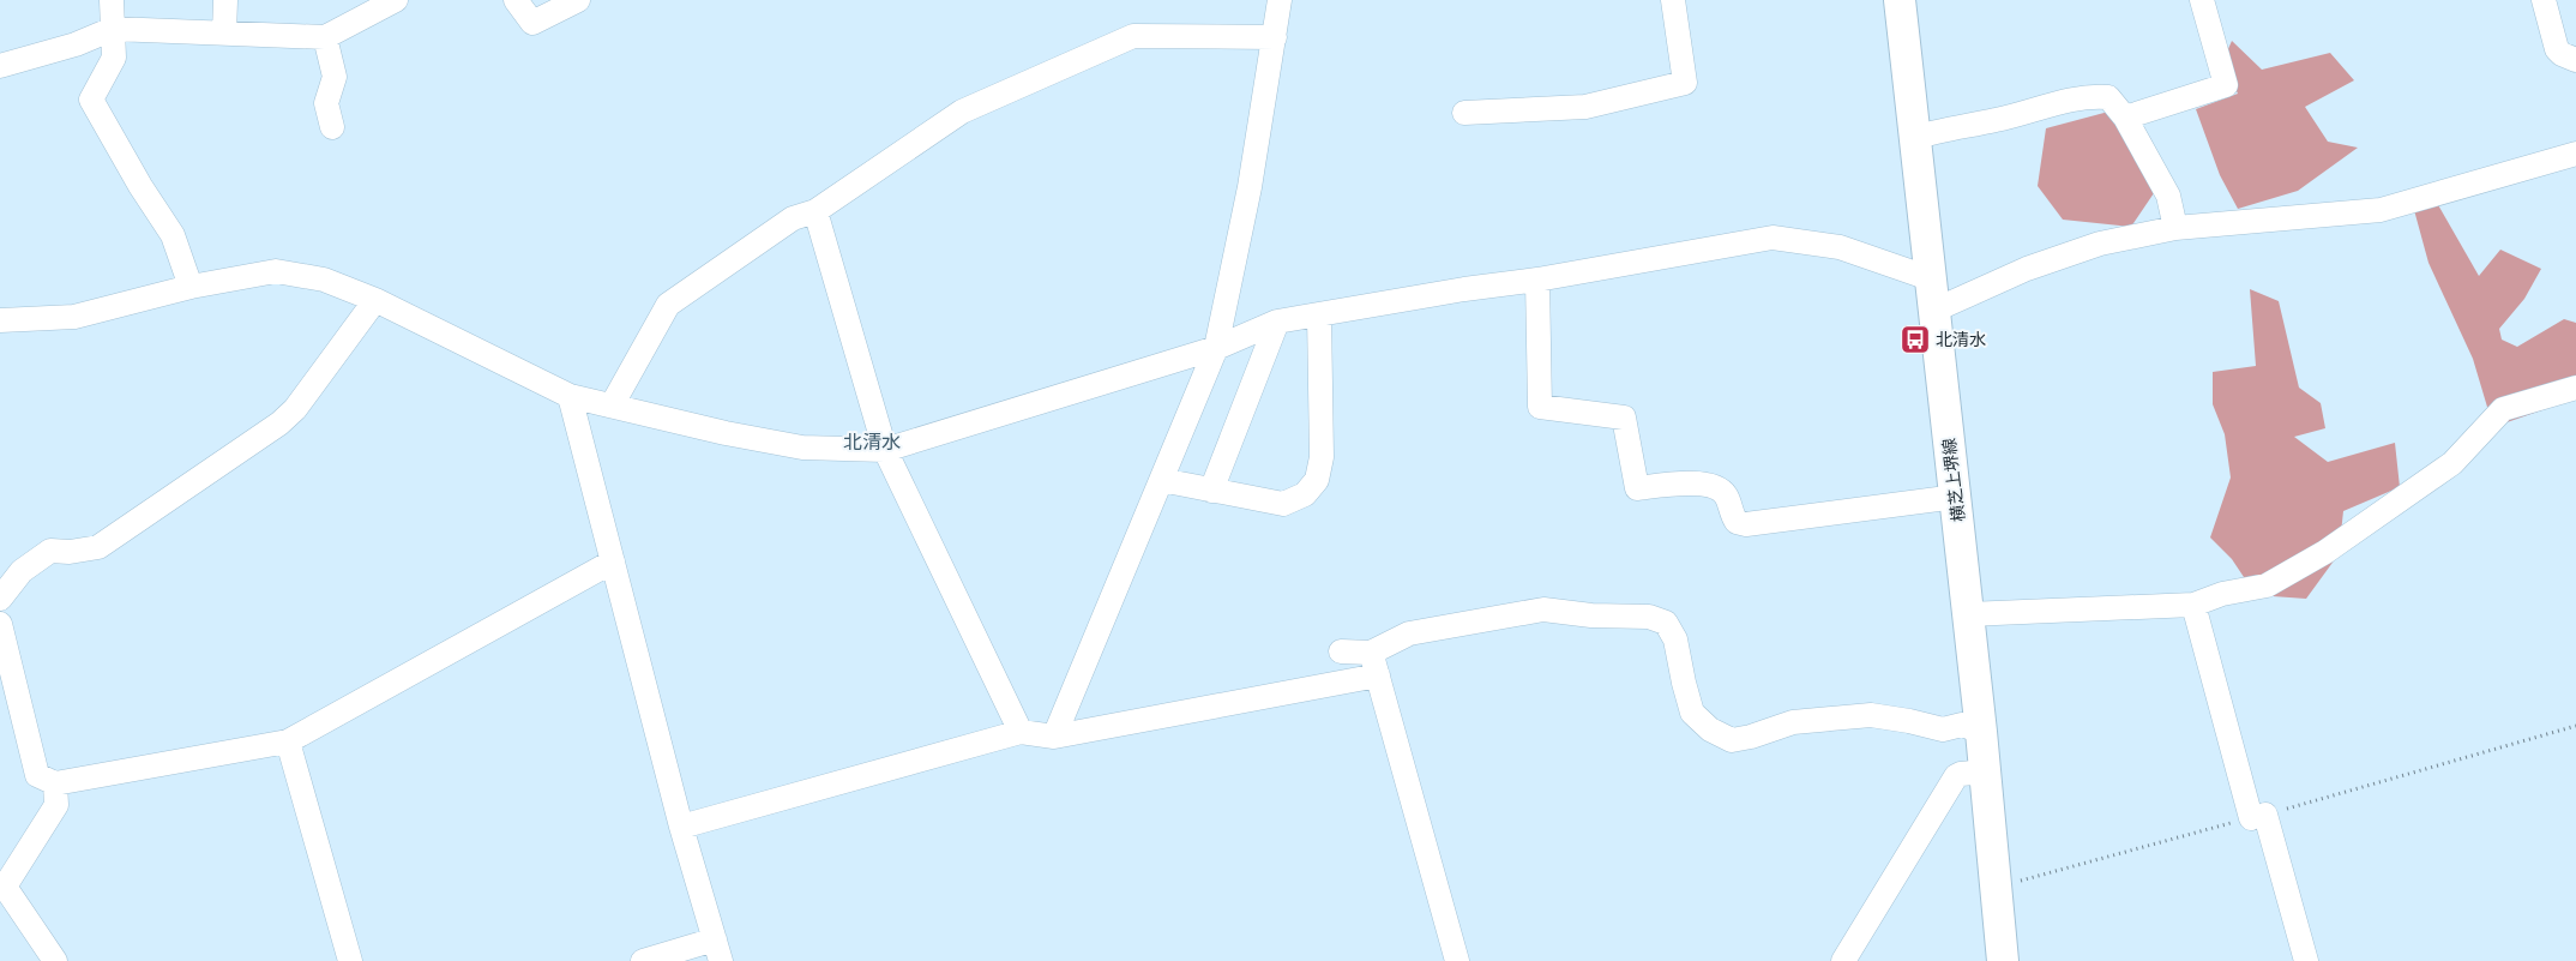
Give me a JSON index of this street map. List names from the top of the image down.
{
  "streets": {
    "main road": ["横芝上堺線"]
  },
  "districts": ["北清水"],
  "places": {
    "bus stop": ["北清水"]
  }
}
